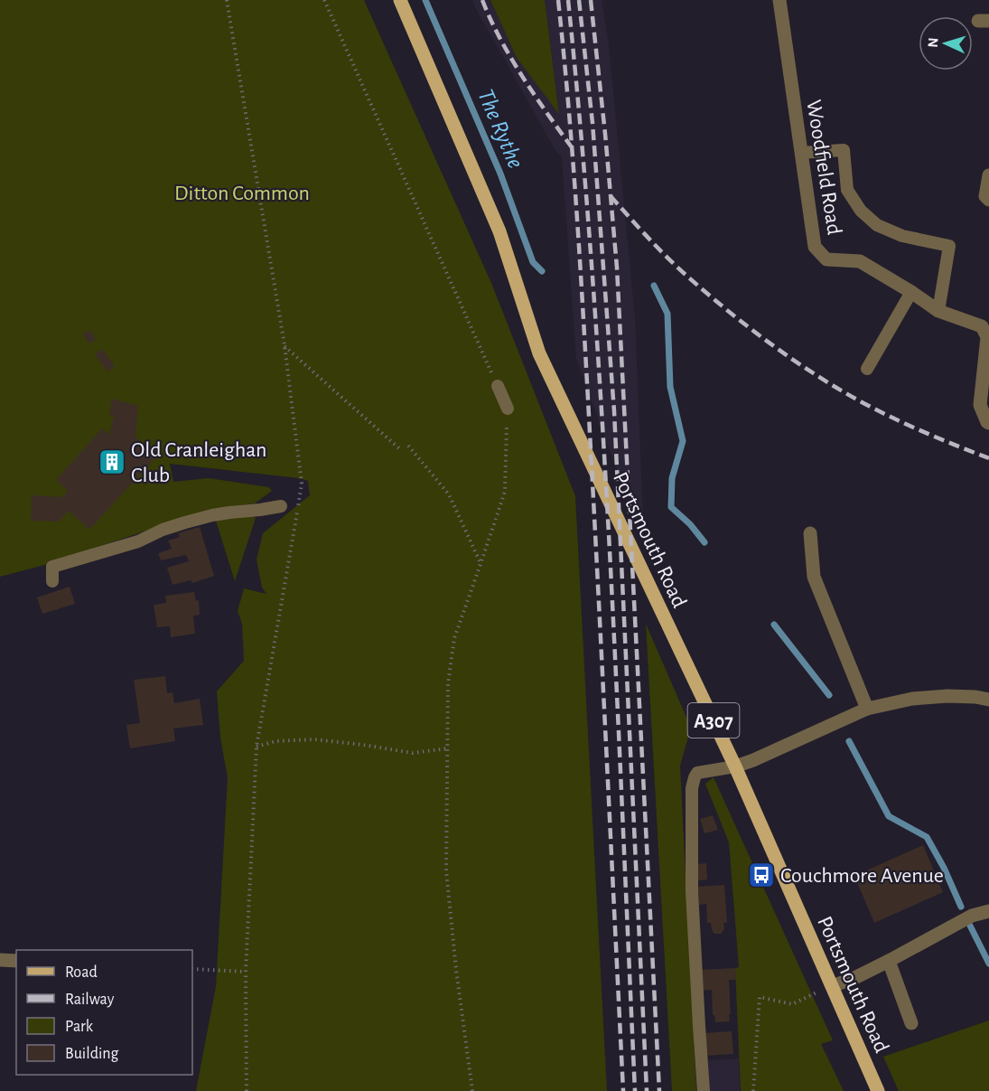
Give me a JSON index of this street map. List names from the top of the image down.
{
  "streets": {
    "main road": ["Portsmouth Road", "A307"],
    "street": ["Woodfield Road"]
  },
  "water": ["The Rythe"],
  "parks": ["Ditton Common"],
  "places": {
    "building": ["Old Cranleighan Club"],
    "bus stop": ["Couchmore Avenue"]
  },
  "legend": [
    "Road",
    "Railway",
    "Park",
    "Building"
  ],
  "north": "left"
}
